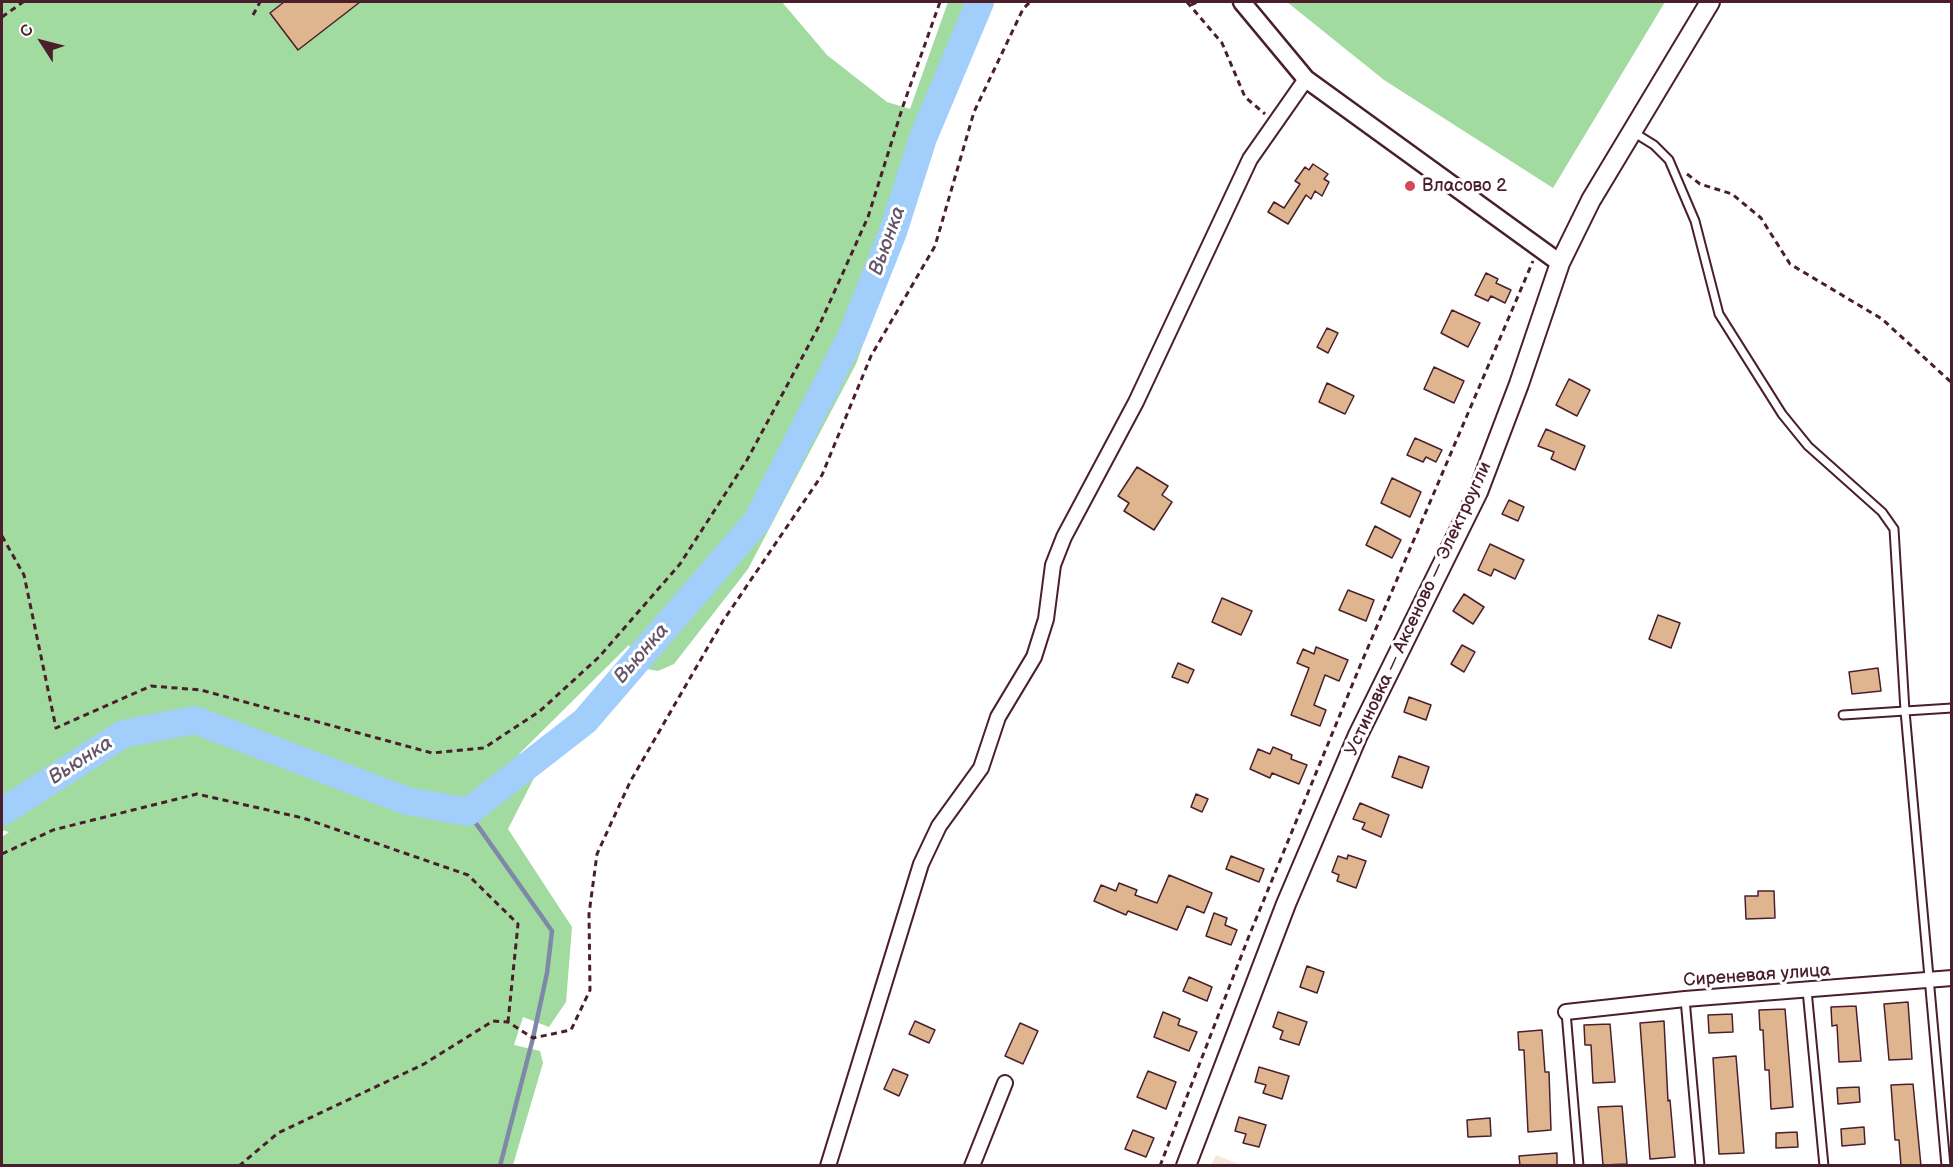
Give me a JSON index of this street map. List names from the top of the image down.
{
  "streets": {
    "main road": ["Устиновка — Аксеново — Электроугли"],
    "street": ["Сиреневая улица"]
  },
  "water": ["Вьюнка"],
  "places": ["Власово 2"],
  "north": "top left"
}
